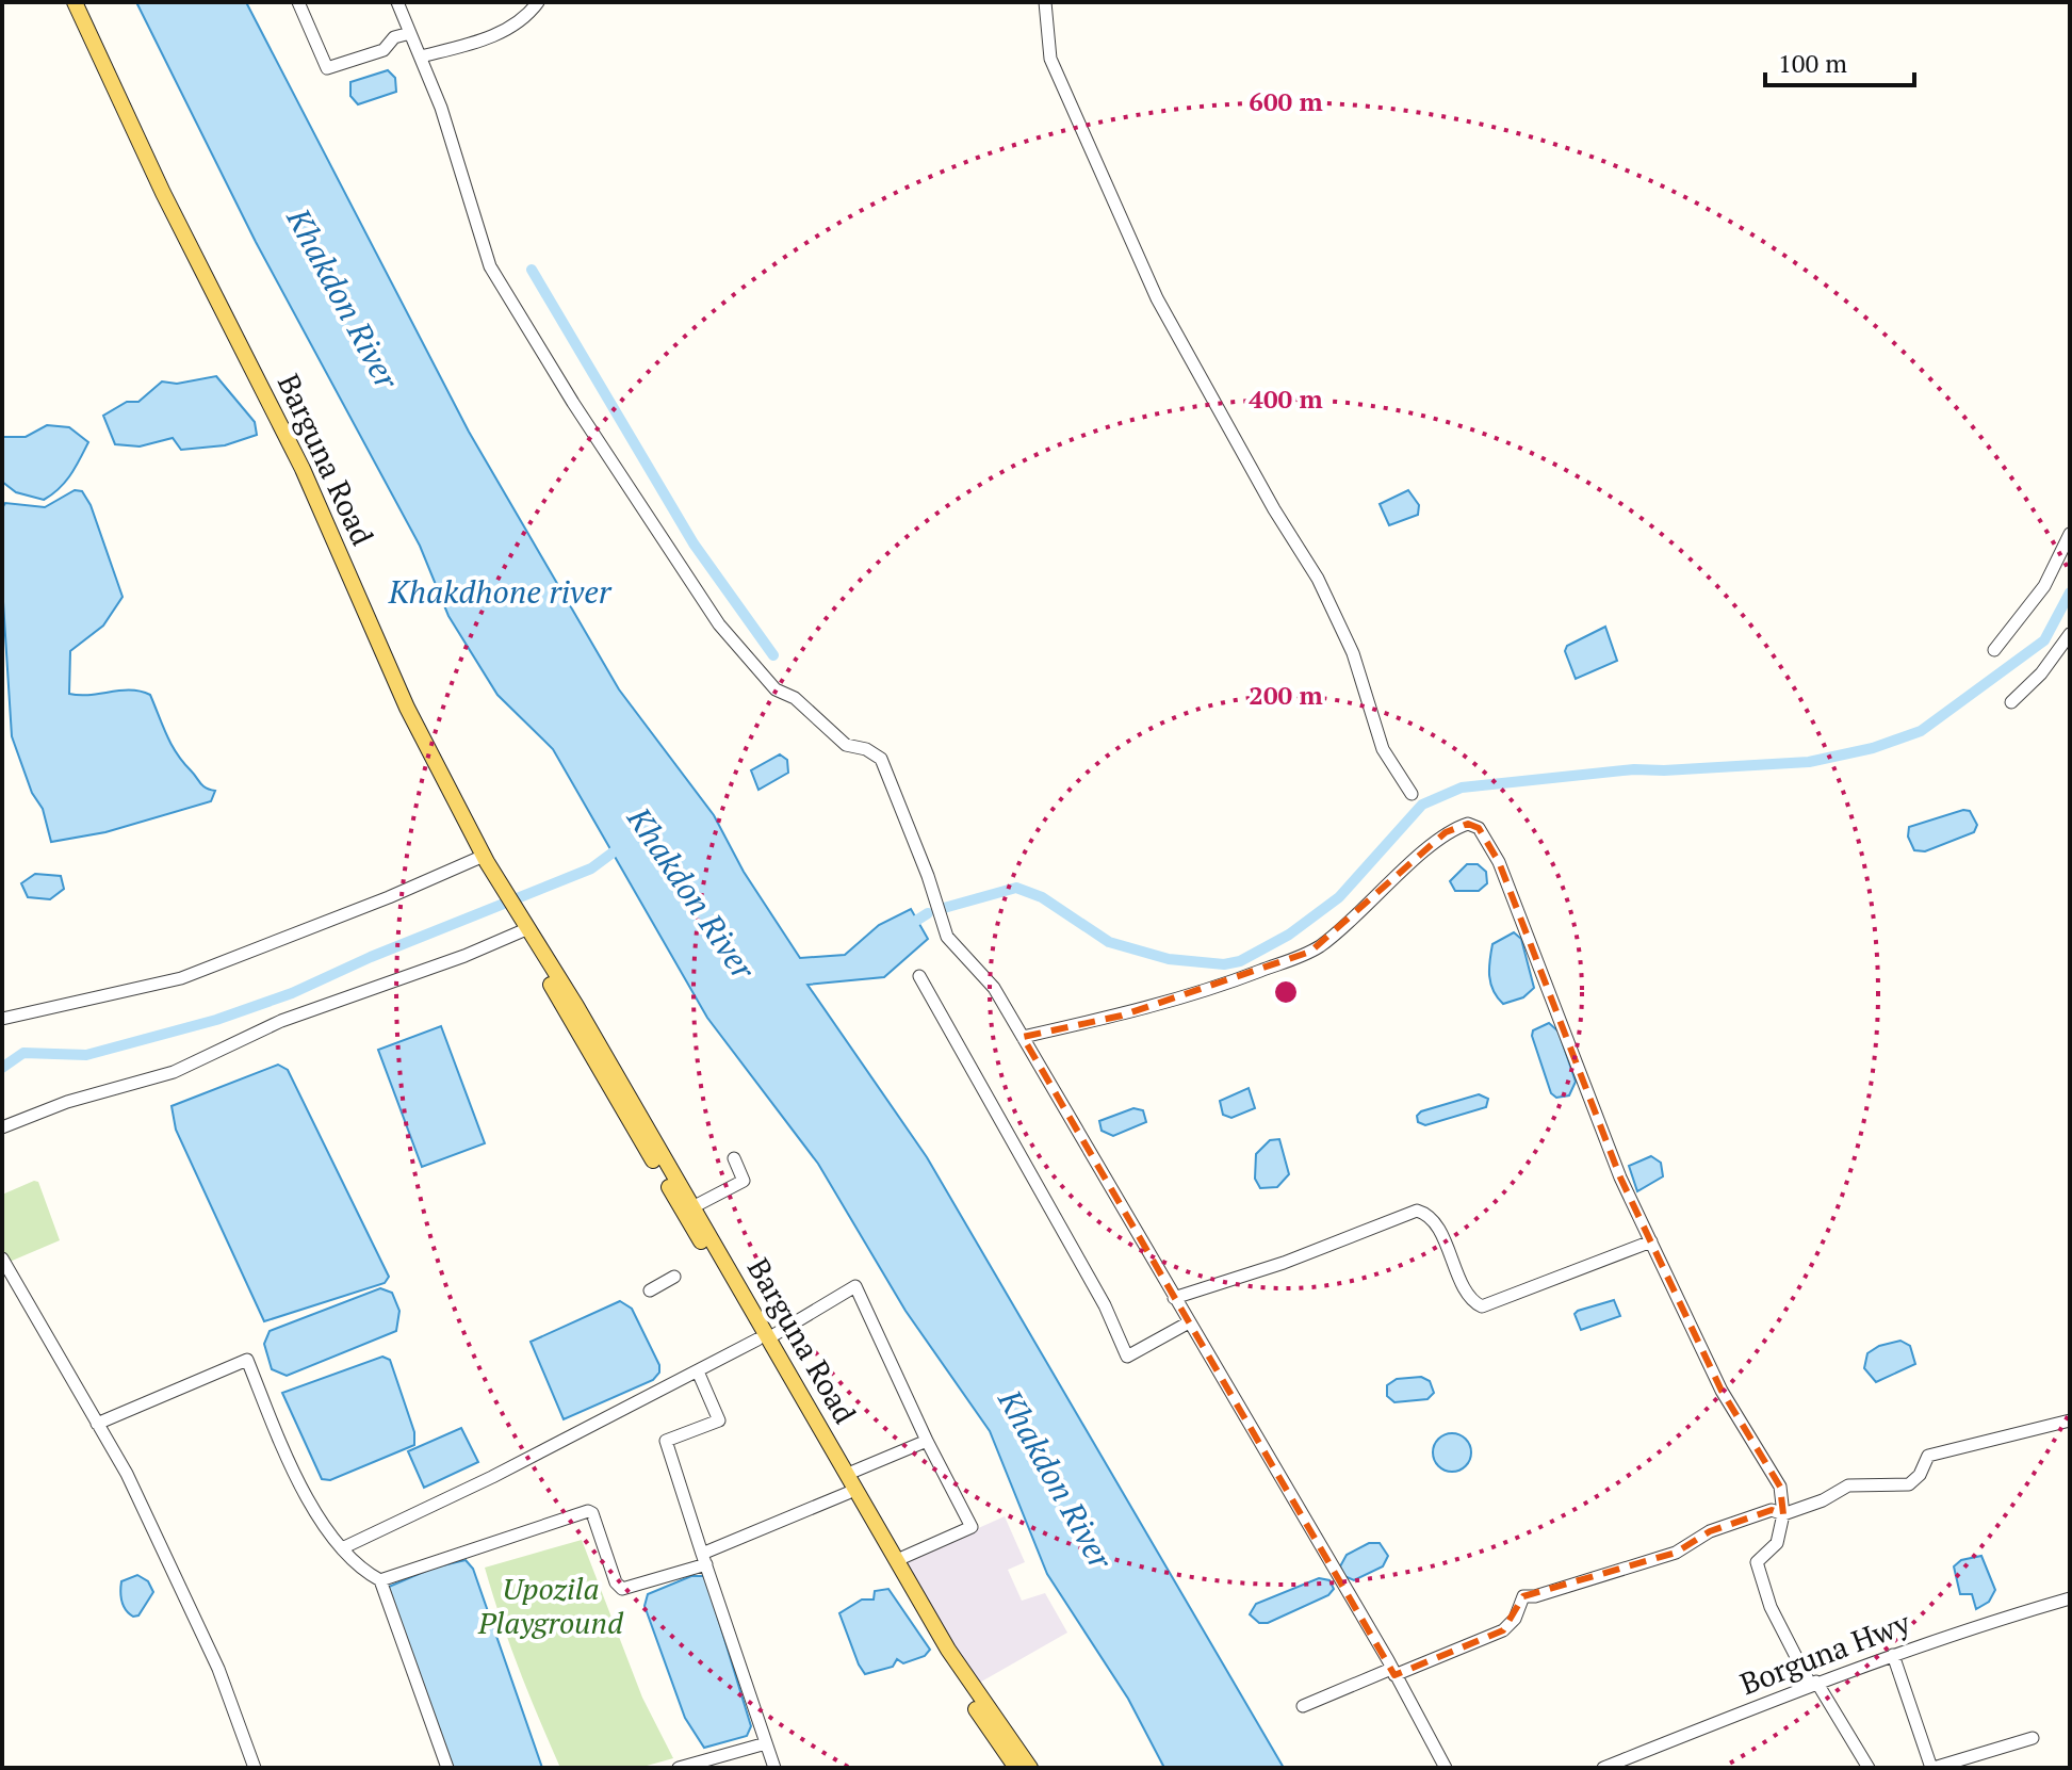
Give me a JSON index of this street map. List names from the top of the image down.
{
  "streets": {
    "main road": ["Barguna Road"],
    "street": ["Borguna Hwy"]
  },
  "water": ["Khakdon River", "Khakdhone river"],
  "parks": ["Upozila Playground"],
  "scale_bar": "100 m",
  "rings": ["600 m", "400 m", "200 m"]
}
